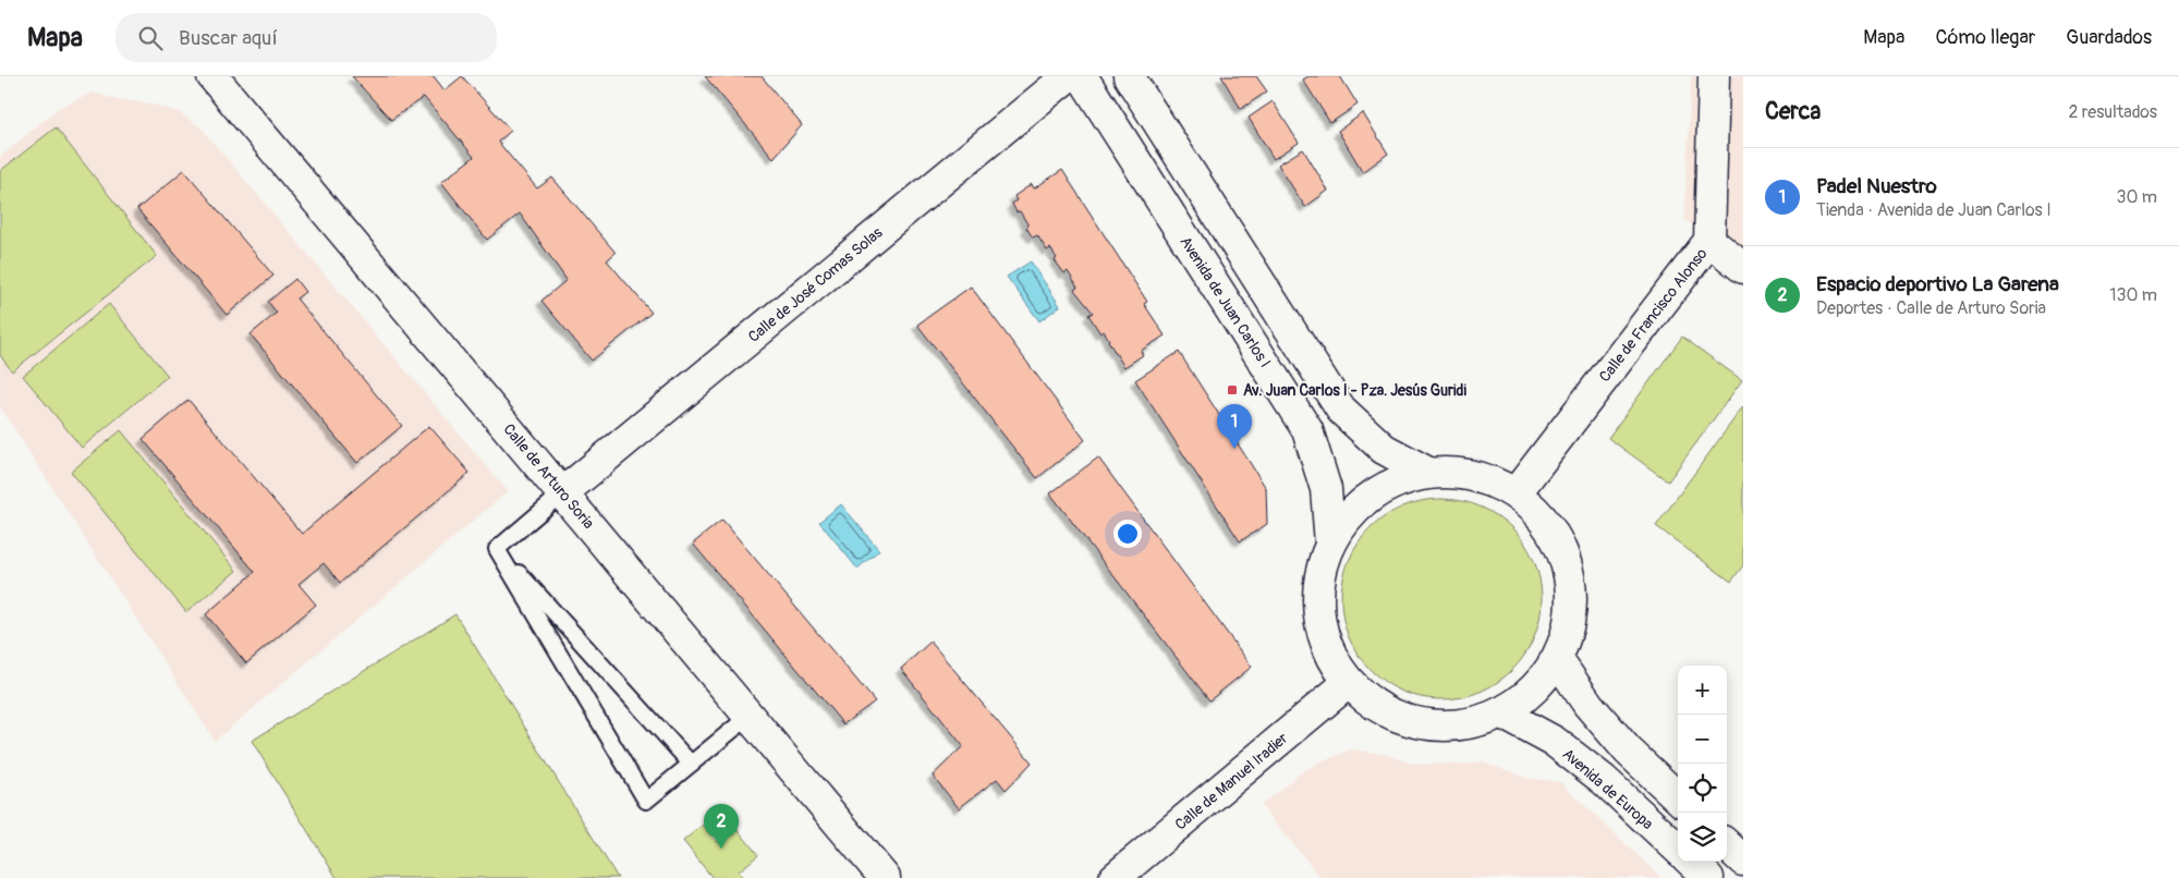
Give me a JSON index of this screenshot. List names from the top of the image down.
{
  "streets": {
    "street": [
      "Calle de José Comas Solas",
      "Avenida de Juan Carlos I",
      "Calle de Francisco Alonso",
      "Calle de Arturo Soria",
      "Calle de Manuel Iradier",
      "Avenida de Europa"
    ]
  },
  "crossings": [
    ["Calle de José Comas Solas", "Calle de Arturo Soria"]
  ],
  "places": {
    "transit": ["Av. Juan Carlos I - Pza. Jesús Guridi"]
  },
  "page": {
    "header": "Mapa",
    "search": "Buscar aquí",
    "nav": ["Mapa", "Cómo llegar", "Guardados"],
    "heading": ["Cerca", "2 resultados"],
    "list": [
      {
        "mark": "1",
        "name": "Padel Nuestro",
        "note": "Tienda · Avenida de Juan Carlos I",
        "value": "30 m"
      },
      {
        "mark": "2",
        "name": "Espacio deportivo La Garena",
        "note": "Deportes · Calle de Arturo Soria",
        "value": "130 m"
      }
    ],
    "pins": ["1", "2"],
    "map_buttons": ["+", "−"]
  }
}
